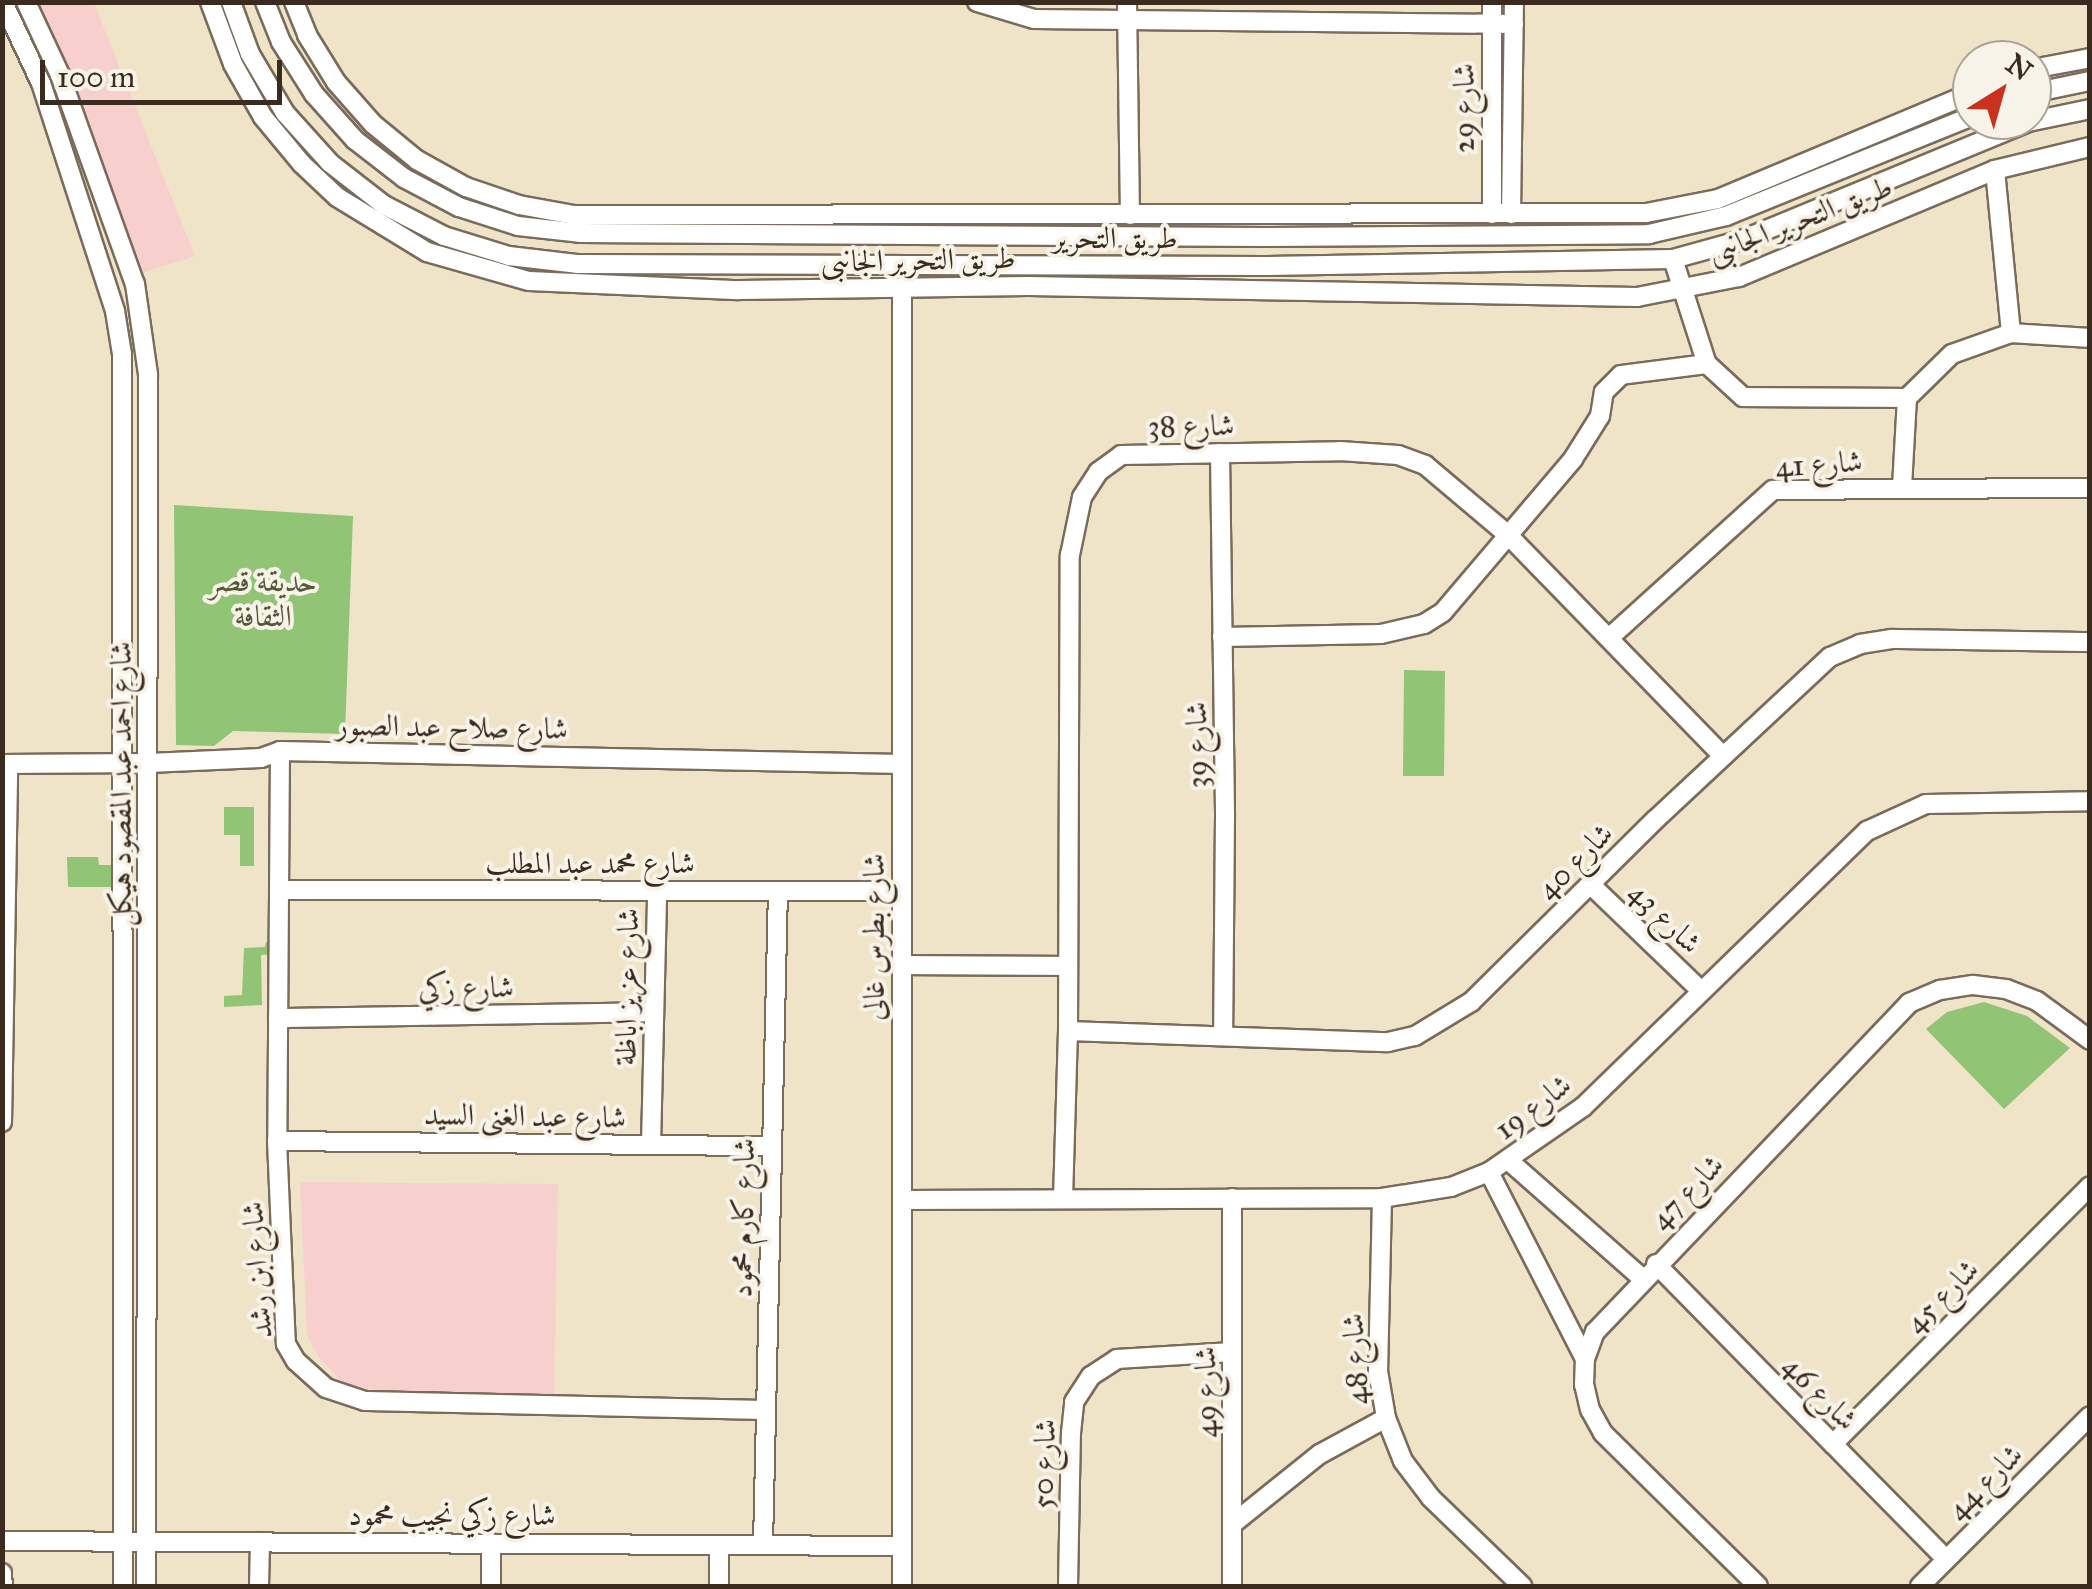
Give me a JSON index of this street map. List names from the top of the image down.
{
  "streets": {
    "street": [
      "شارع 29",
      "طريق التحرير الجانبى",
      "طريق التحرير",
      "شارع 38",
      "شارع 41",
      "شارع صلاح عبد الصبور",
      "شارع 39",
      "شارع احمد عبد المقصود هيكل",
      "شارع 40",
      "شارع محمد عبد المطلب",
      "شارع 43",
      "شارع بطرس غالى",
      "شارع عزيز اباظة",
      "شارع زكي",
      "شارع 19",
      "شارع عبد الغنى السيد",
      "شارع 47",
      "شارع كارم محمود",
      "شارع ابن رشد",
      "شارع 45",
      "شارع 48",
      "شارع 49",
      "شارع 46",
      "شارع 50",
      "شارع 44",
      "شارع زكي نجيب محمود"
    ]
  },
  "crossings": [
    ["شارع 29", "طريق التحرير الجانبى"],
    ["طريق التحرير الجانبى", "شارع بطرس غالى"],
    ["شارع 38", "شارع 41"],
    ["شارع 38", "شارع 39"],
    ["شارع 38", "شارع 40"],
    ["شارع 38", "شارع 19"],
    ["شارع صلاح عبد الصبور", "شارع احمد عبد المقصود هيكل"],
    ["شارع صلاح عبد الصبور", "شارع بطرس غالى"],
    ["شارع صلاح عبد الصبور", "شارع ابن رشد"],
    ["شارع 39", "شارع 40"],
    ["شارع احمد عبد المقصود هيكل", "شارع زكي نجيب محمود"],
    ["شارع 40", "شارع 43"],
    ["شارع محمد عبد المطلب", "شارع بطرس غالى"],
    ["شارع محمد عبد المطلب", "شارع عزيز اباظة"],
    ["شارع محمد عبد المطلب", "شارع كارم محمود"],
    ["شارع محمد عبد المطلب", "شارع ابن رشد"],
    ["شارع 43", "شارع 19"],
    ["شارع بطرس غالى", "شارع 19"],
    ["شارع بطرس غالى", "شارع زكي نجيب محمود"],
    ["شارع عزيز اباظة", "شارع زكي"],
    ["شارع عزيز اباظة", "شارع عبد الغنى السيد"],
    ["شارع زكي", "شارع ابن رشد"],
    ["شارع 19", "شارع 48"],
    ["شارع 19", "شارع 49"],
    ["شارع 19", "شارع 46"],
    ["شارع عبد الغنى السيد", "شارع كارم محمود"],
    ["شارع عبد الغنى السيد", "شارع ابن رشد"],
    ["شارع 47", "شارع 46"],
    ["شارع كارم محمود", "شارع ابن رشد"],
    ["شارع كارم محمود", "شارع زكي نجيب محمود"],
    ["شارع 45", "شارع 46"],
    ["شارع 49", "شارع 50"],
    ["شارع 46", "شارع 44"]
  ],
  "parks": ["حديقة قصر الثقافة"],
  "scale_bar": "100 m",
  "north": "top right"
}
